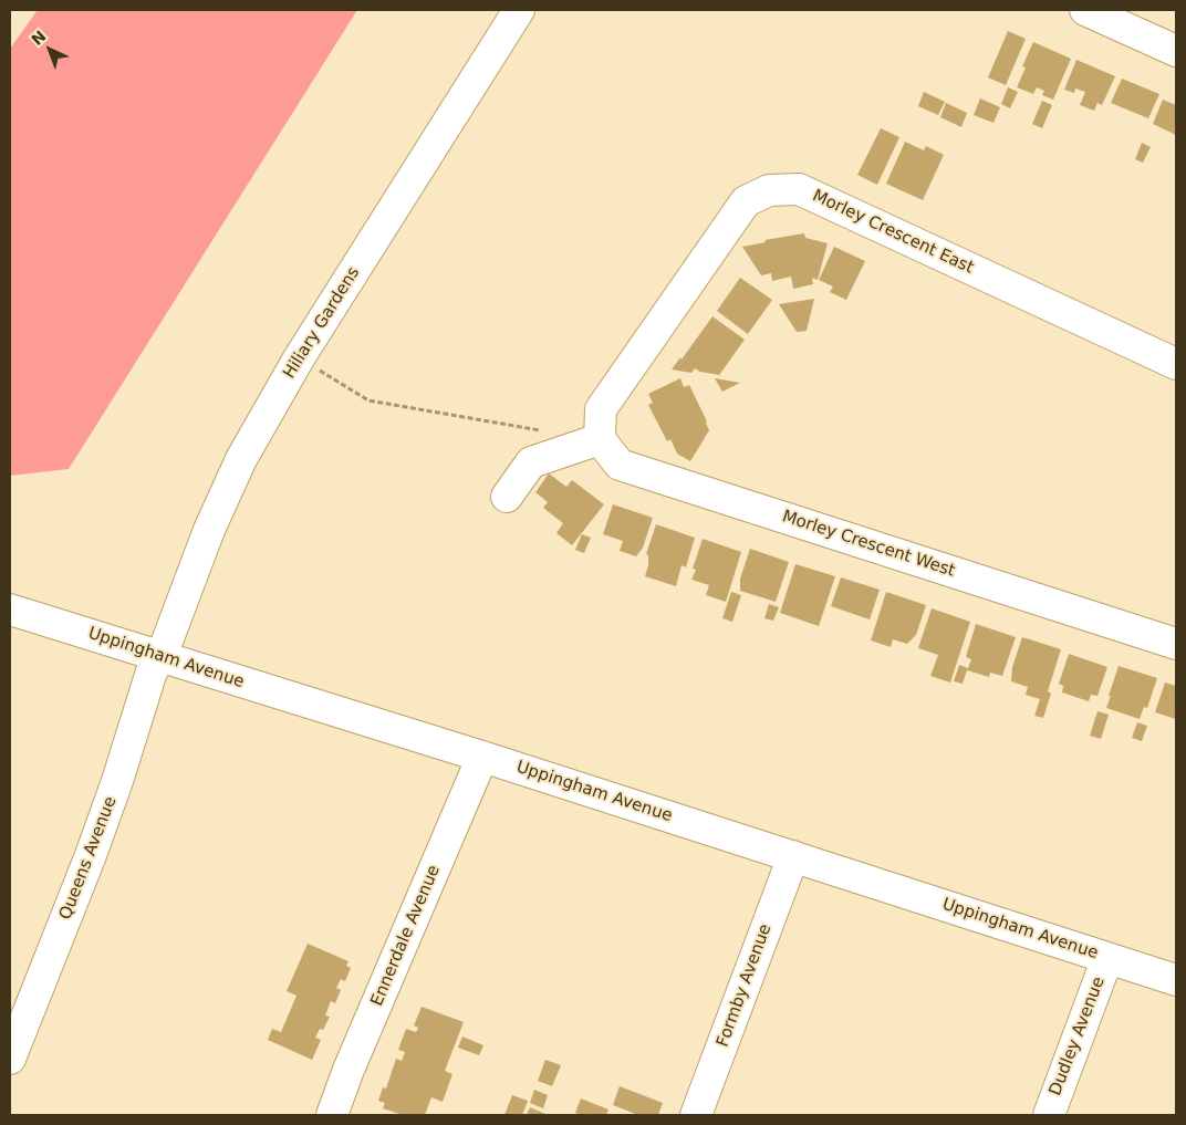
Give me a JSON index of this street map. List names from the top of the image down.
{
  "streets": {
    "street": [
      "Morley Crescent East",
      "Hiliary Gardens",
      "Morley Crescent West",
      "Uppingham Avenue",
      "Queens Avenue",
      "Ennerdale Avenue",
      "Formby Avenue",
      "Dudley Avenue"
    ]
  },
  "crossings": [
    ["Morley Crescent East", "Morley Crescent West"],
    ["Hiliary Gardens", "Uppingham Avenue"],
    ["Hiliary Gardens", "Queens Avenue"],
    ["Uppingham Avenue", "Queens Avenue"],
    ["Uppingham Avenue", "Ennerdale Avenue"],
    ["Uppingham Avenue", "Formby Avenue"],
    ["Uppingham Avenue", "Dudley Avenue"]
  ],
  "north": "top left"
}
